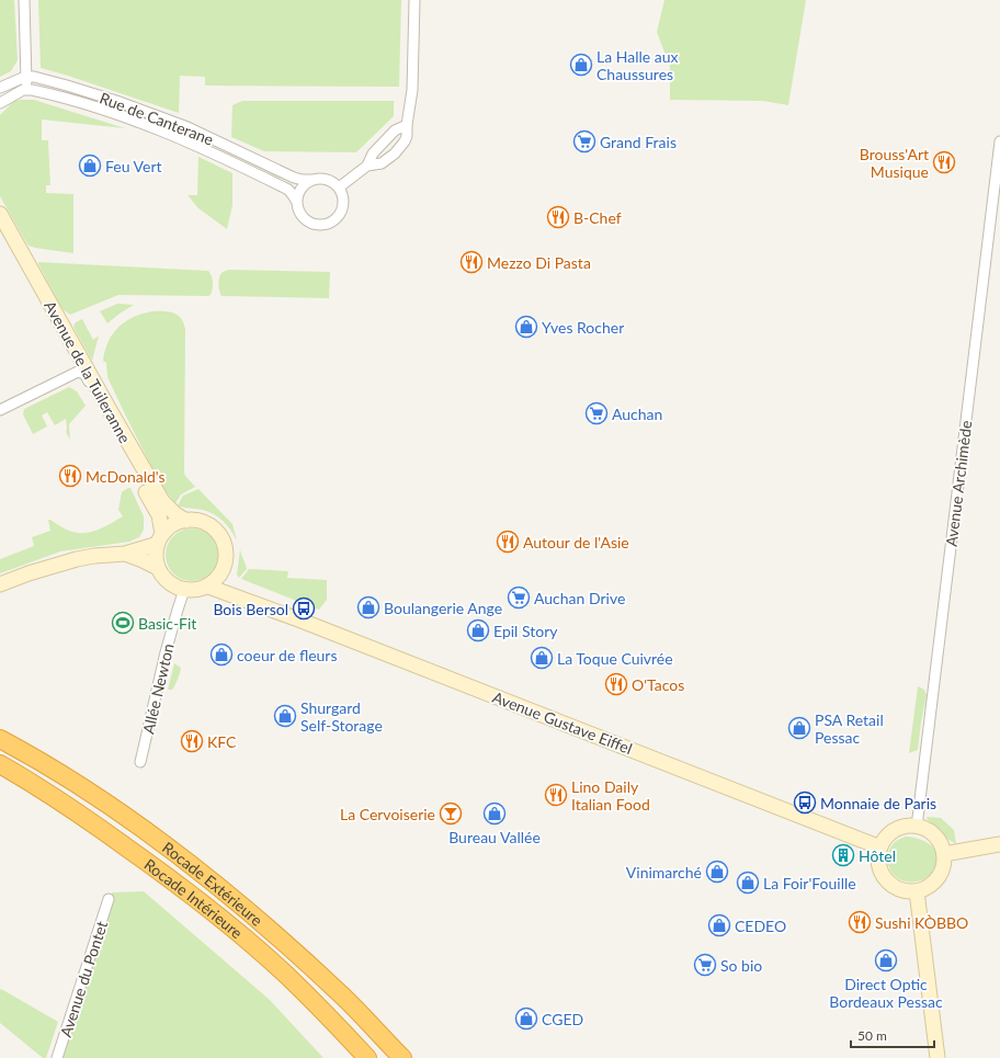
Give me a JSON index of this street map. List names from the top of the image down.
{
  "streets": {
    "highway": ["Rocade Extérieure", "Rocade Intérieure"],
    "street": [
      "Rue de Canterane",
      "Avenue de la Tuileranne",
      "Avenue Archimède",
      "Allée Newton",
      "Avenue Gustave Eiffel",
      "Avenue du Pontet"
    ]
  },
  "crossings": [
    ["Avenue de la Tuileranne", "Allée Newton"],
    ["Avenue de la Tuileranne", "Avenue Gustave Eiffel"],
    ["Avenue Archimède", "Avenue Gustave Eiffel"],
    ["Allée Newton", "Avenue Gustave Eiffel"]
  ],
  "places": {
    "shop": [
      "La Halle aux Chaussures",
      "Feu Vert",
      "Yves Rocher",
      "Boulangerie Ange",
      "Epil Story",
      "coeur de fleurs",
      "La Toque Cuivrée",
      "Shurgard Self-Storage",
      "PSA Retail Pessac",
      "Bureau Vallée",
      "Vinimarché",
      "La Foir'Fouille",
      "CEDEO",
      "Direct Optic Bordeaux Pessac",
      "CGED"
    ],
    "supermarket": [
      "Grand Frais",
      "Auchan",
      "Auchan Drive",
      "So bio"
    ],
    "restaurant": [
      "Brouss'Art Musique",
      "B-Chef",
      "Mezzo Di Pasta",
      "McDonald's",
      "Autour de l'Asie",
      "O'Tacos",
      "KFC",
      "Lino Daily Italian Food",
      "Sushi KÒBBO"
    ],
    "bus stop": ["Bois Bersol", "Monnaie de Paris"],
    "sports": ["Basic-Fit"],
    "bar": ["La Cervoiserie"],
    "building": ["Hôtel"]
  },
  "scale_bar": "50 m"
}
